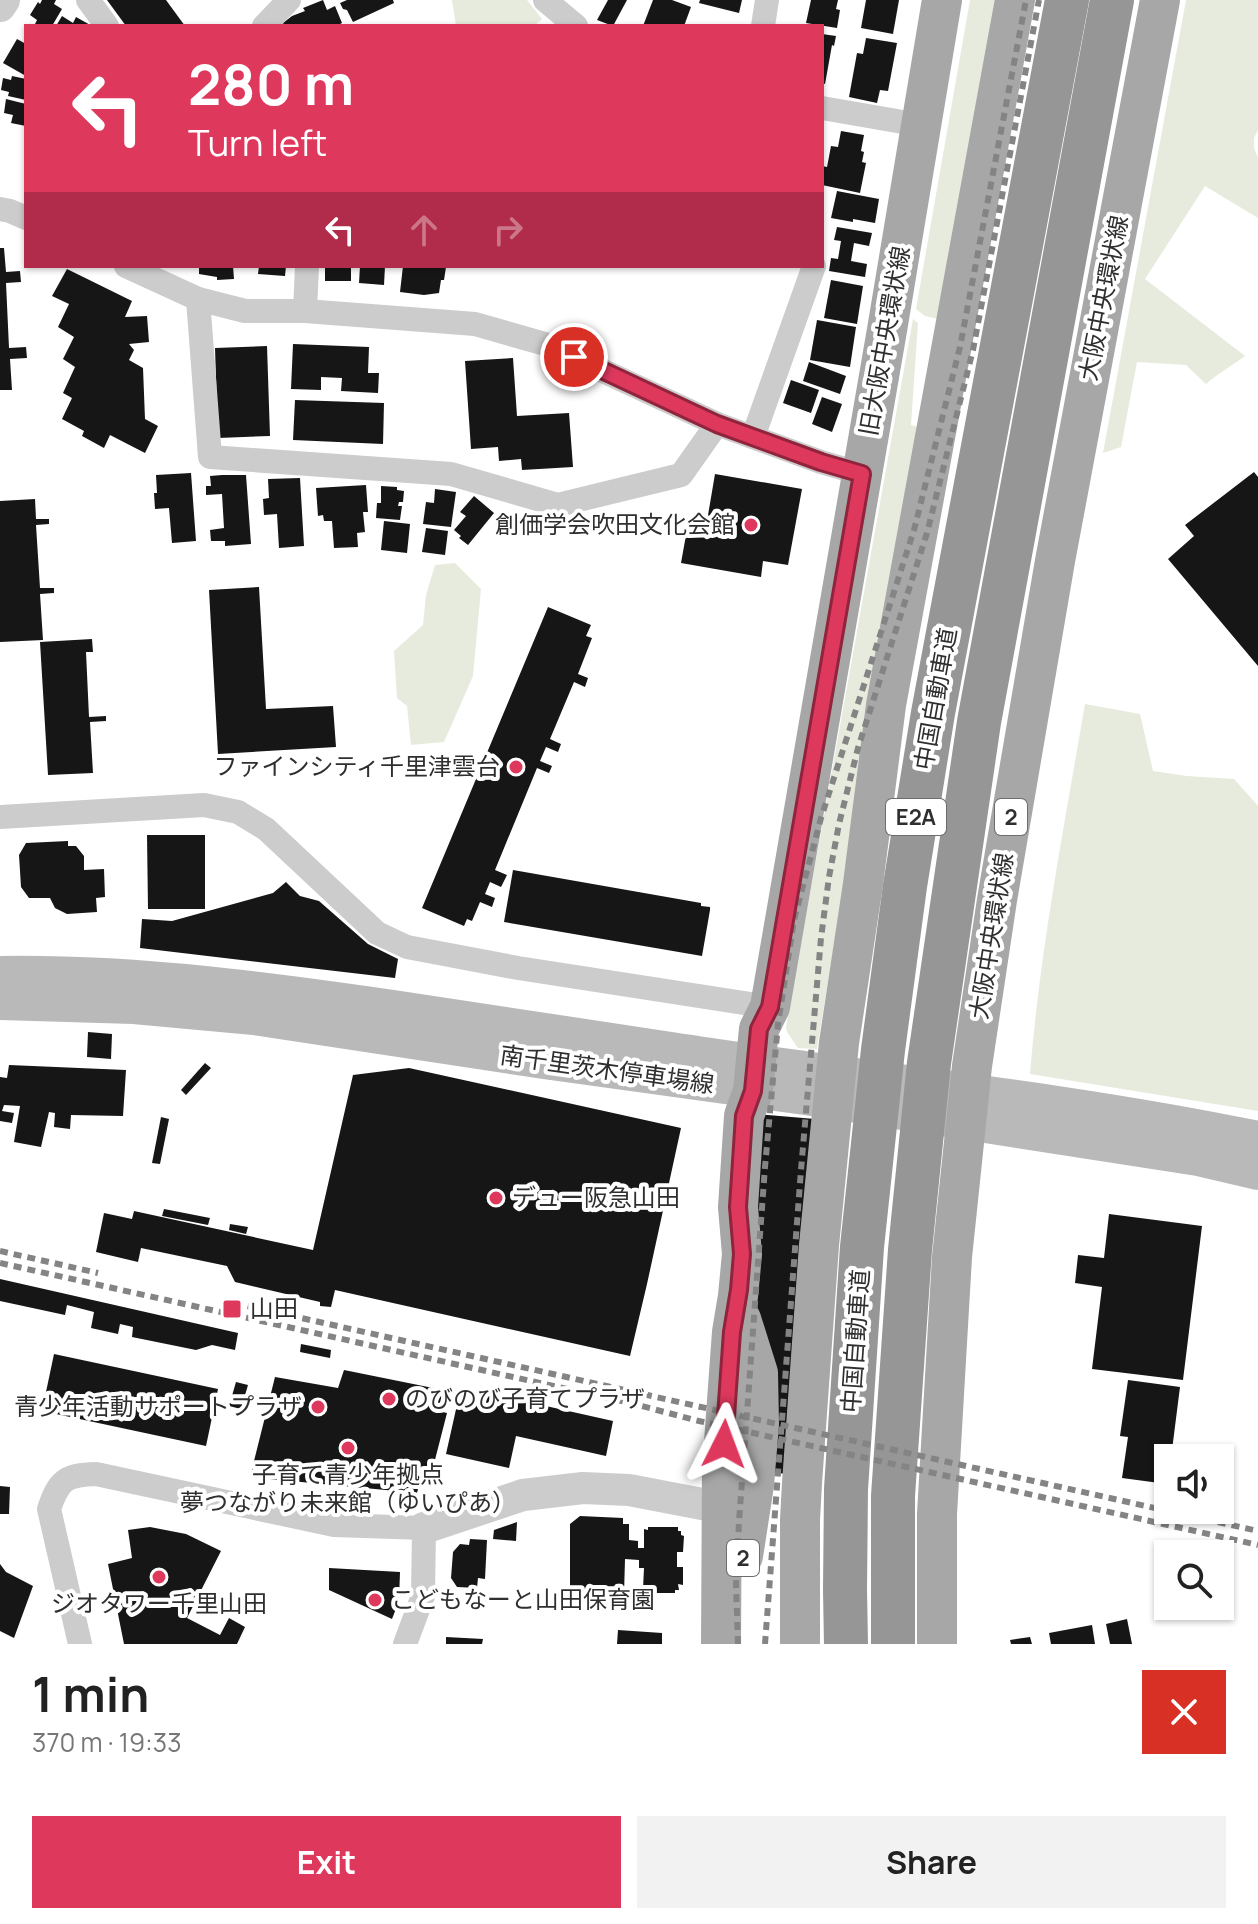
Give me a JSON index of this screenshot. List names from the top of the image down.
{
  "streets": {
    "highway": ["中国自動車道", "E2A"],
    "main road": [
      "大阪中央環状線",
      "旧大阪中央環状線",
      "2",
      "南千里茨木停車場線"
    ]
  },
  "crossings": [
    ["旧大阪中央環状線", "南千里茨木停車場線"]
  ],
  "places": {
    "other": [
      "創価学会吹田文化会館",
      "ファインシティ千里津雲台",
      "デュー阪急山田",
      "のびのび子育てプラザ",
      "青少年活動サポートプラザ",
      "子育て青少年拠点 夢つながり未来館（ゆいぴあ）",
      "ジオタワー千里山田",
      "こどもなーと山田保育園"
    ],
    "transit": ["山田"]
  },
  "page": {
    "turn": ["280 m", "Turn left"],
    "heading": ["1 min", "370 m · 19:33"],
    "buttons": ["Exit", "Share"]
  }
}
